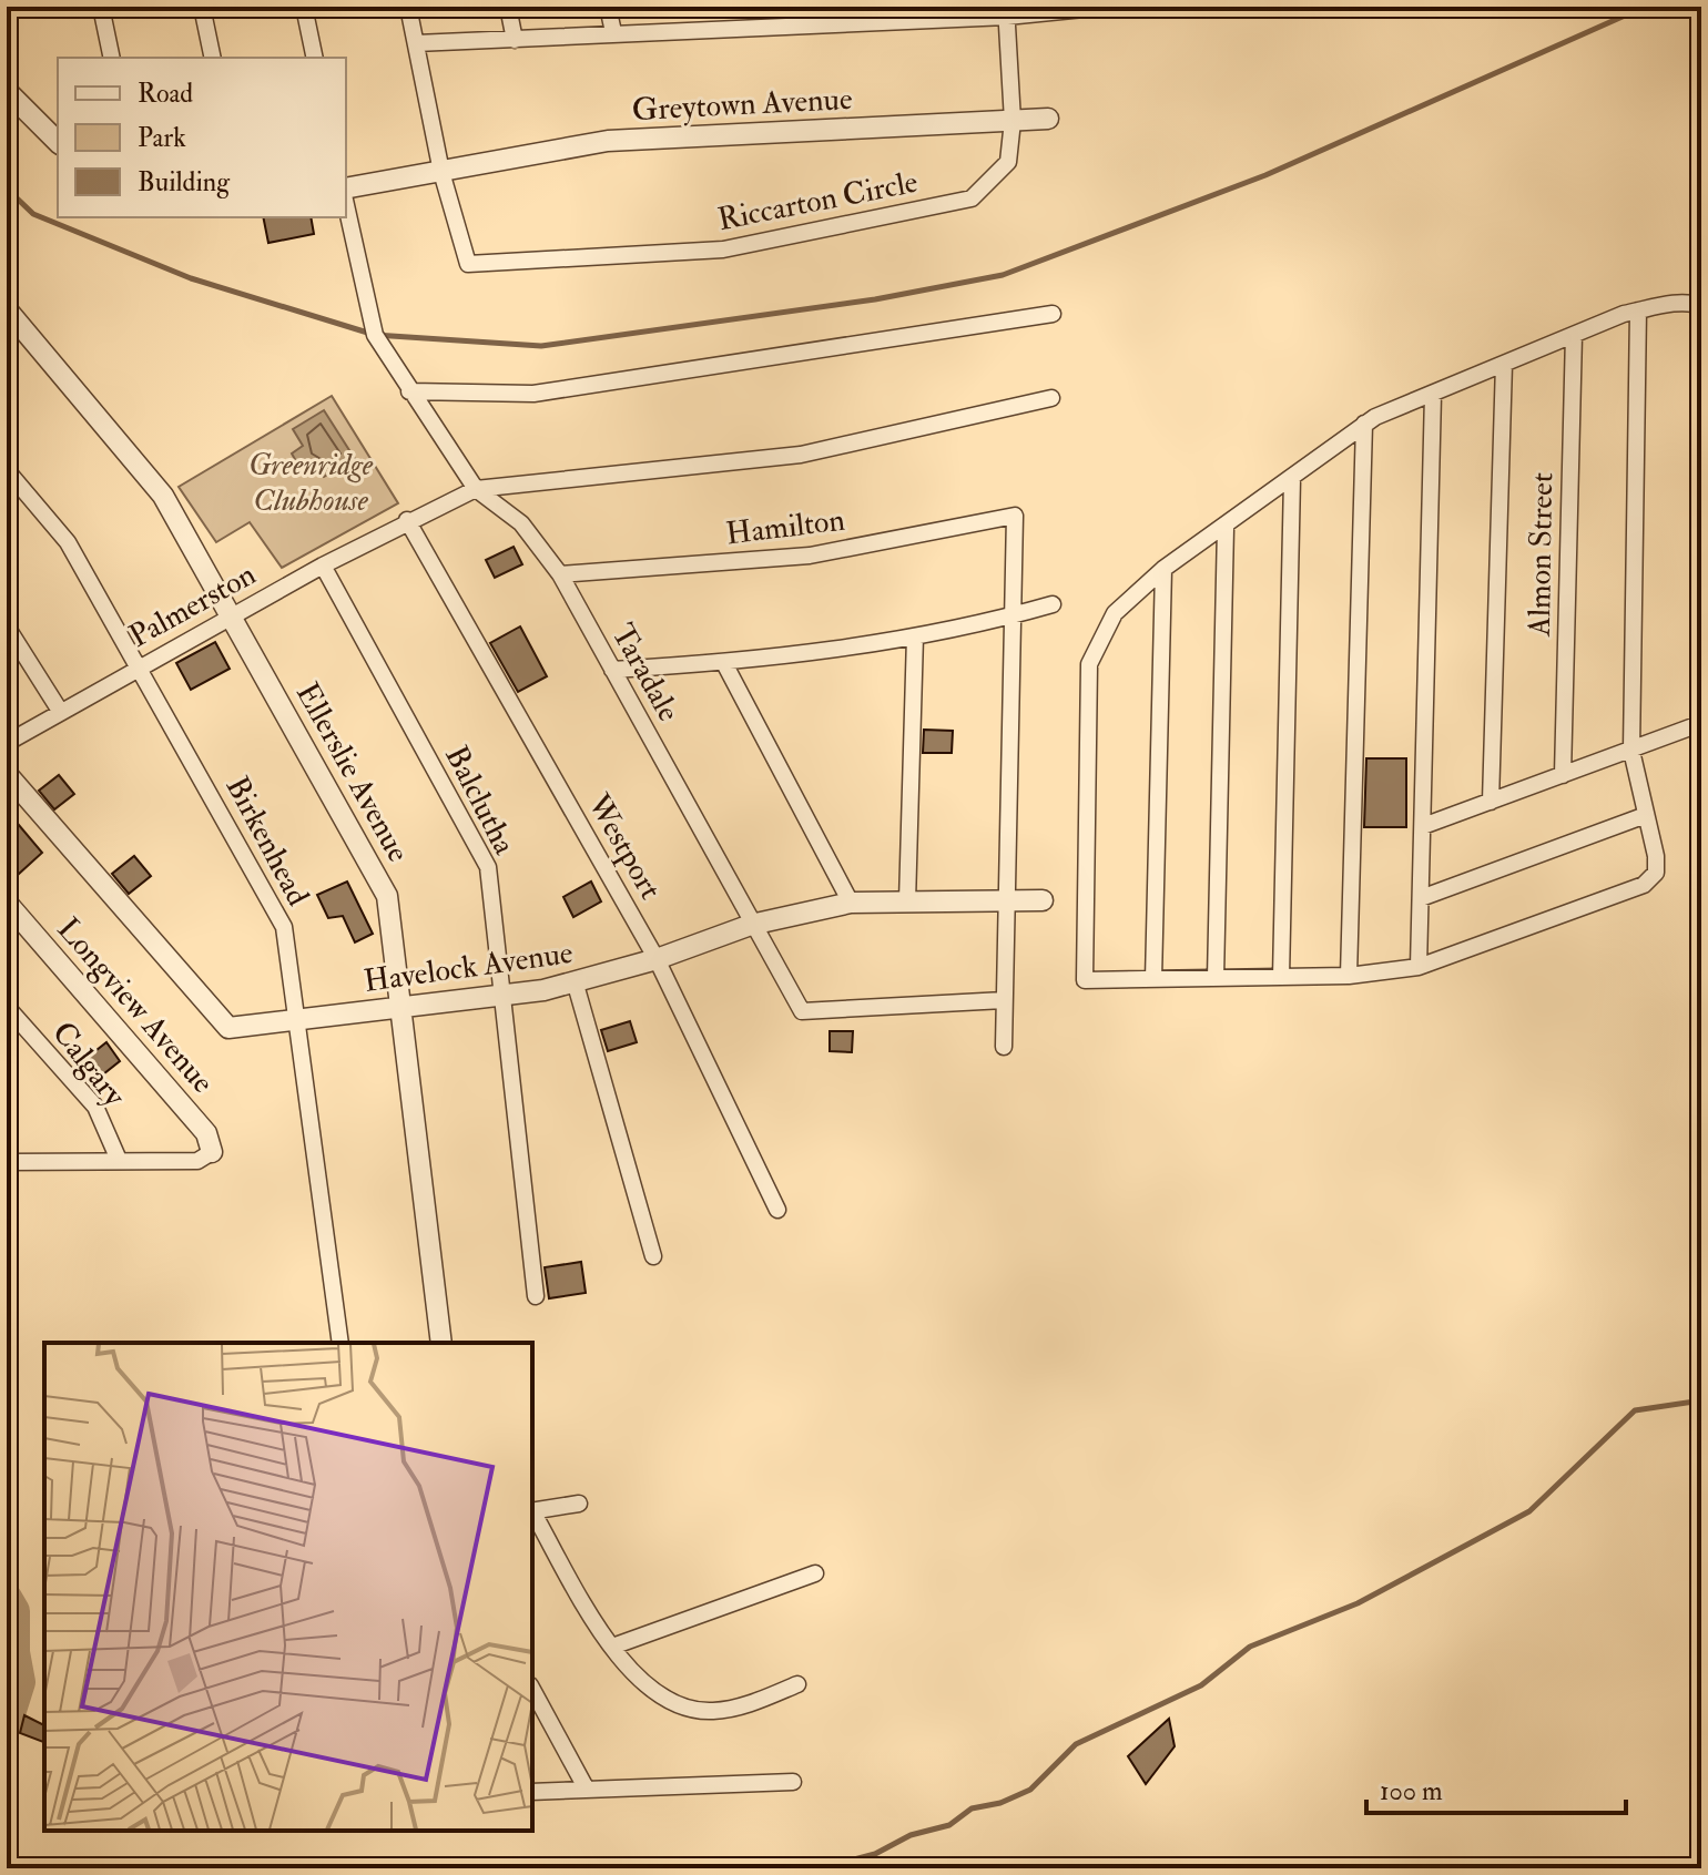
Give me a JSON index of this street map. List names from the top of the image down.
{
  "streets": {
    "street": [
      "Greytown Avenue",
      "Riccarton Circle",
      "Hamilton",
      "Almon Street",
      "Palmerston",
      "Taradale",
      "Ellerslie Avenue",
      "Balclutha",
      "Birkenhead",
      "Westport",
      "Havelock Avenue",
      "Longview Avenue",
      "Calgary"
    ]
  },
  "crossings": [
    ["Greytown Avenue", "Riccarton Circle"],
    ["Hamilton", "Taradale"],
    ["Palmerston", "Taradale"],
    ["Palmerston", "Ellerslie Avenue"],
    ["Palmerston", "Balclutha"],
    ["Palmerston", "Birkenhead"],
    ["Palmerston", "Westport"],
    ["Taradale", "Havelock Avenue"],
    ["Ellerslie Avenue", "Havelock Avenue"],
    ["Balclutha", "Havelock Avenue"],
    ["Birkenhead", "Havelock Avenue"],
    ["Westport", "Havelock Avenue"]
  ],
  "parks": ["Greenridge Clubhouse"],
  "legend": ["Road", "Park", "Building"],
  "scale_bar": "100 m"
}
